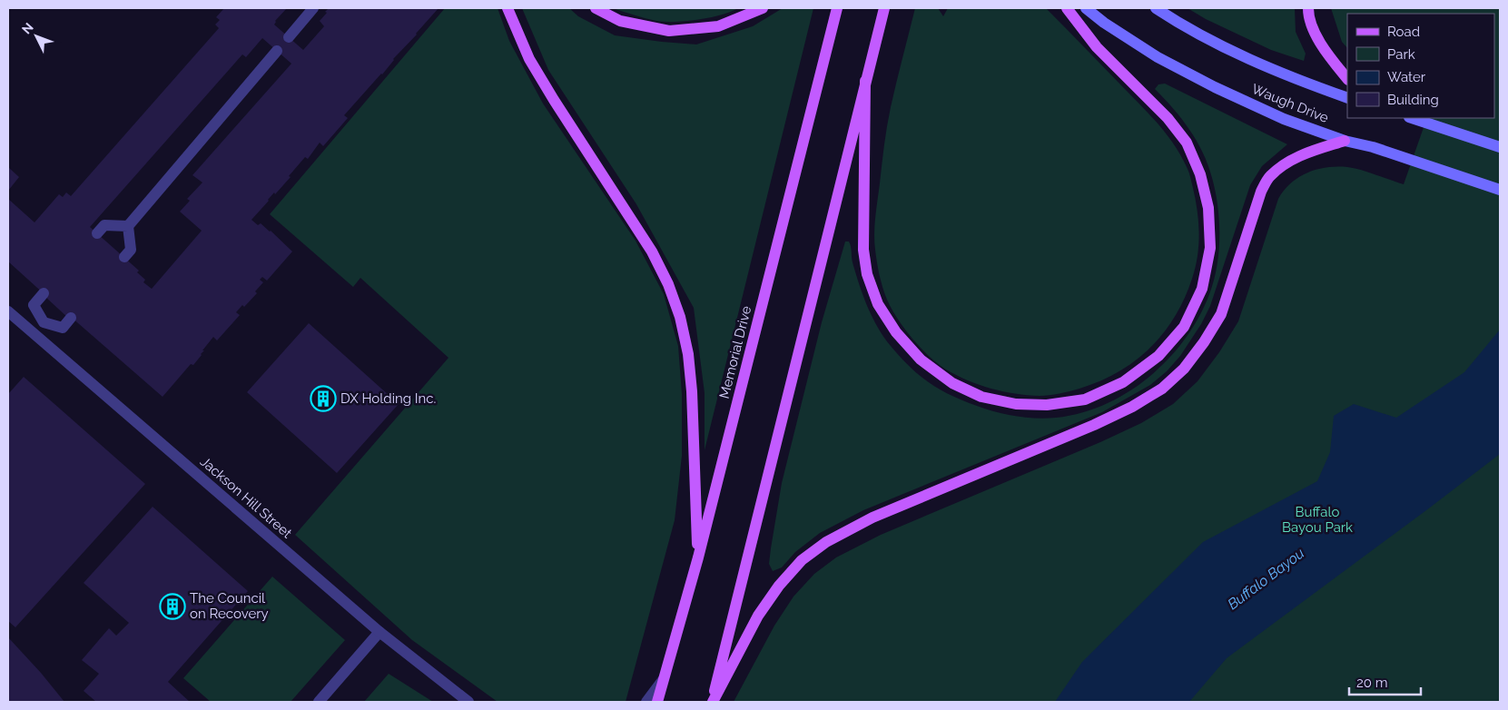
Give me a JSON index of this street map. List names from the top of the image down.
{
  "streets": {
    "main road": ["Waugh Drive", "Memorial Drive"],
    "street": ["Jackson Hill Street"]
  },
  "water": ["Buffalo Bayou"],
  "parks": ["Buffalo Bayou Park"],
  "places": {
    "building": ["DX Holding Inc.", "The Council on Recovery"]
  },
  "legend": [
    "Road",
    "Park",
    "Water",
    "Building"
  ],
  "scale_bar": "20 m",
  "north": "top left"
}
